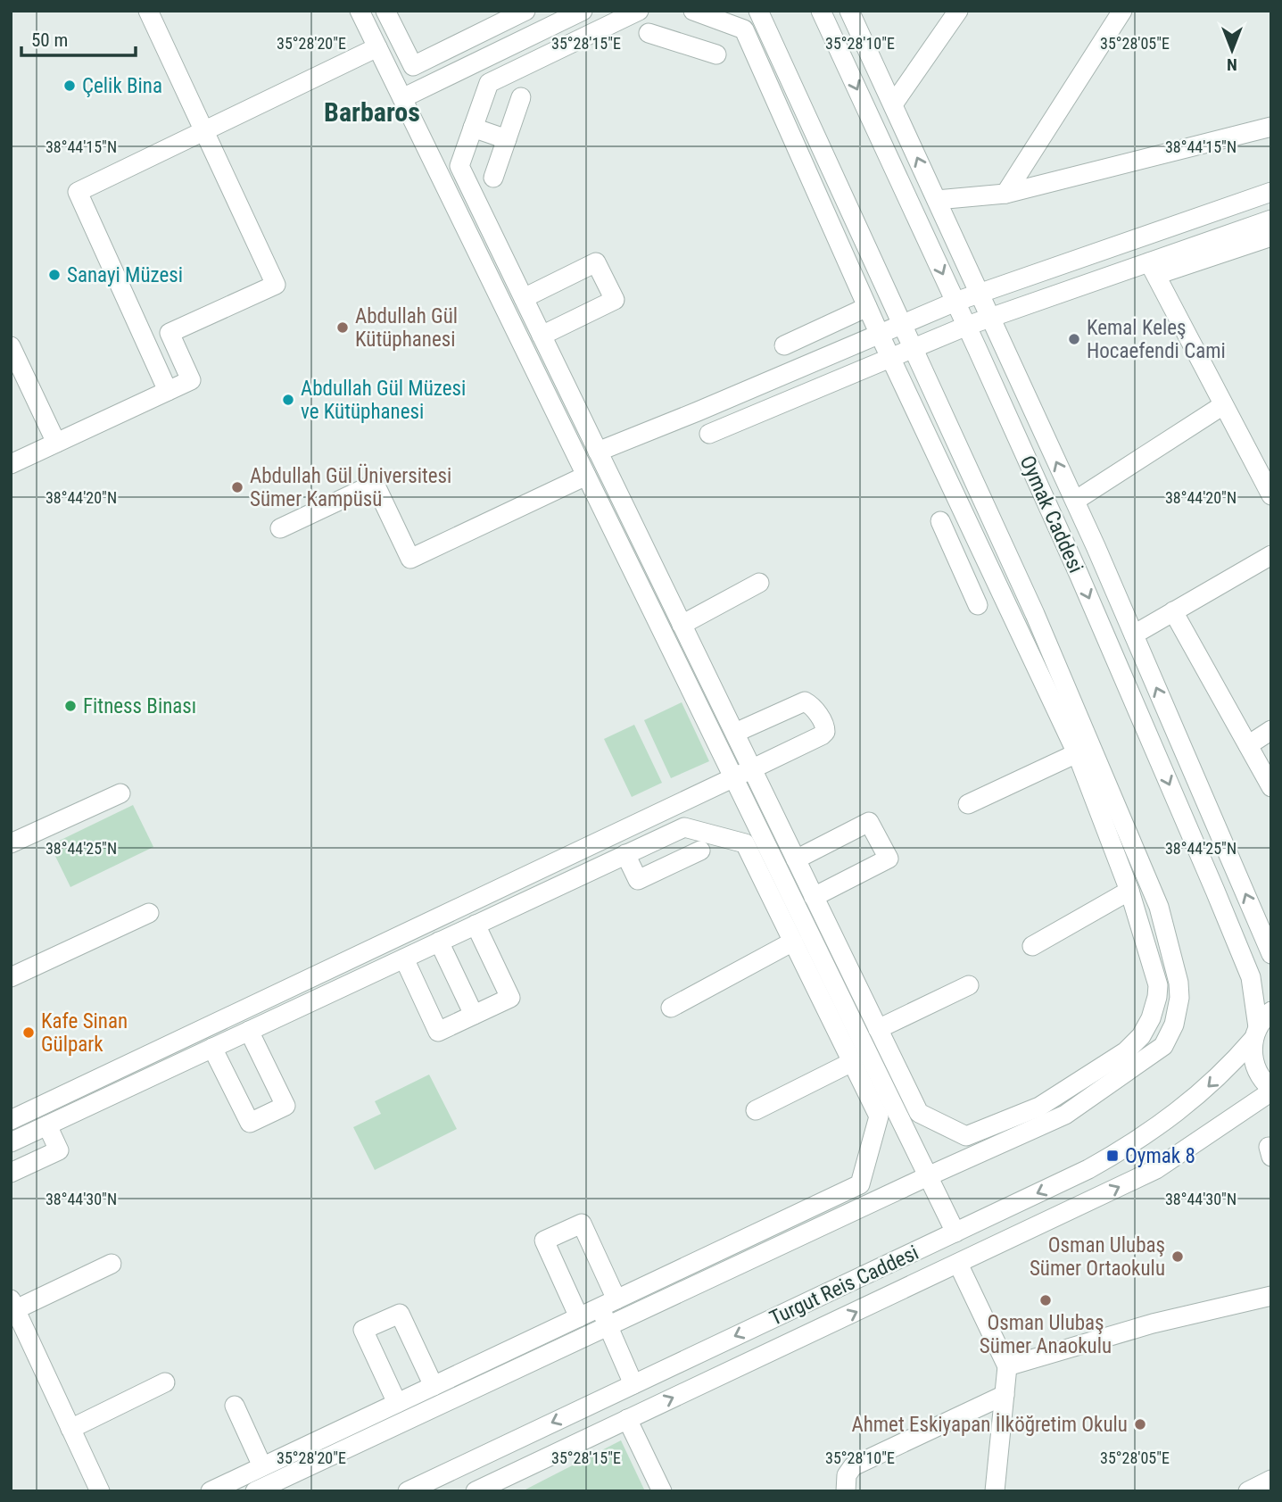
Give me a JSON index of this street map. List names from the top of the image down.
{
  "streets": {
    "street": ["Oymak Caddesi", "Turgut Reis Caddesi"]
  },
  "crossings": [
    ["Oymak Caddesi", "Turgut Reis Caddesi"]
  ],
  "districts": ["Barbaros"],
  "places": {
    "other": [
      "Çelik Bina",
      "Sanayi Müzesi",
      "Abdullah Gül Kütüphanesi",
      "Kemal Keleş Hocaefendi Cami",
      "Abdullah Gül Müzesi ve Kütüphanesi",
      "Abdullah Gül Üniversitesi Sümer Kampüsü",
      "Fitness Binası",
      "Kafe Sinan Gülpark",
      "Osman Ulubaş Sümer Ortaokulu",
      "Osman Ulubaş Sümer Anaokulu",
      "Ahmet Eskiyapan İlköğretim Okulu"
    ],
    "transit": ["Oymak 8"]
  },
  "scale_bar": "50 m",
  "north": "bottom",
  "coordinates": [
    "35°28'20\"E",
    "35°28'15\"E",
    "35°28'10\"E",
    "35°28'05\"E",
    "38°44'15\"N",
    "38°44'20\"N",
    "38°44'25\"N",
    "38°44'30\"N"
  ]
}
